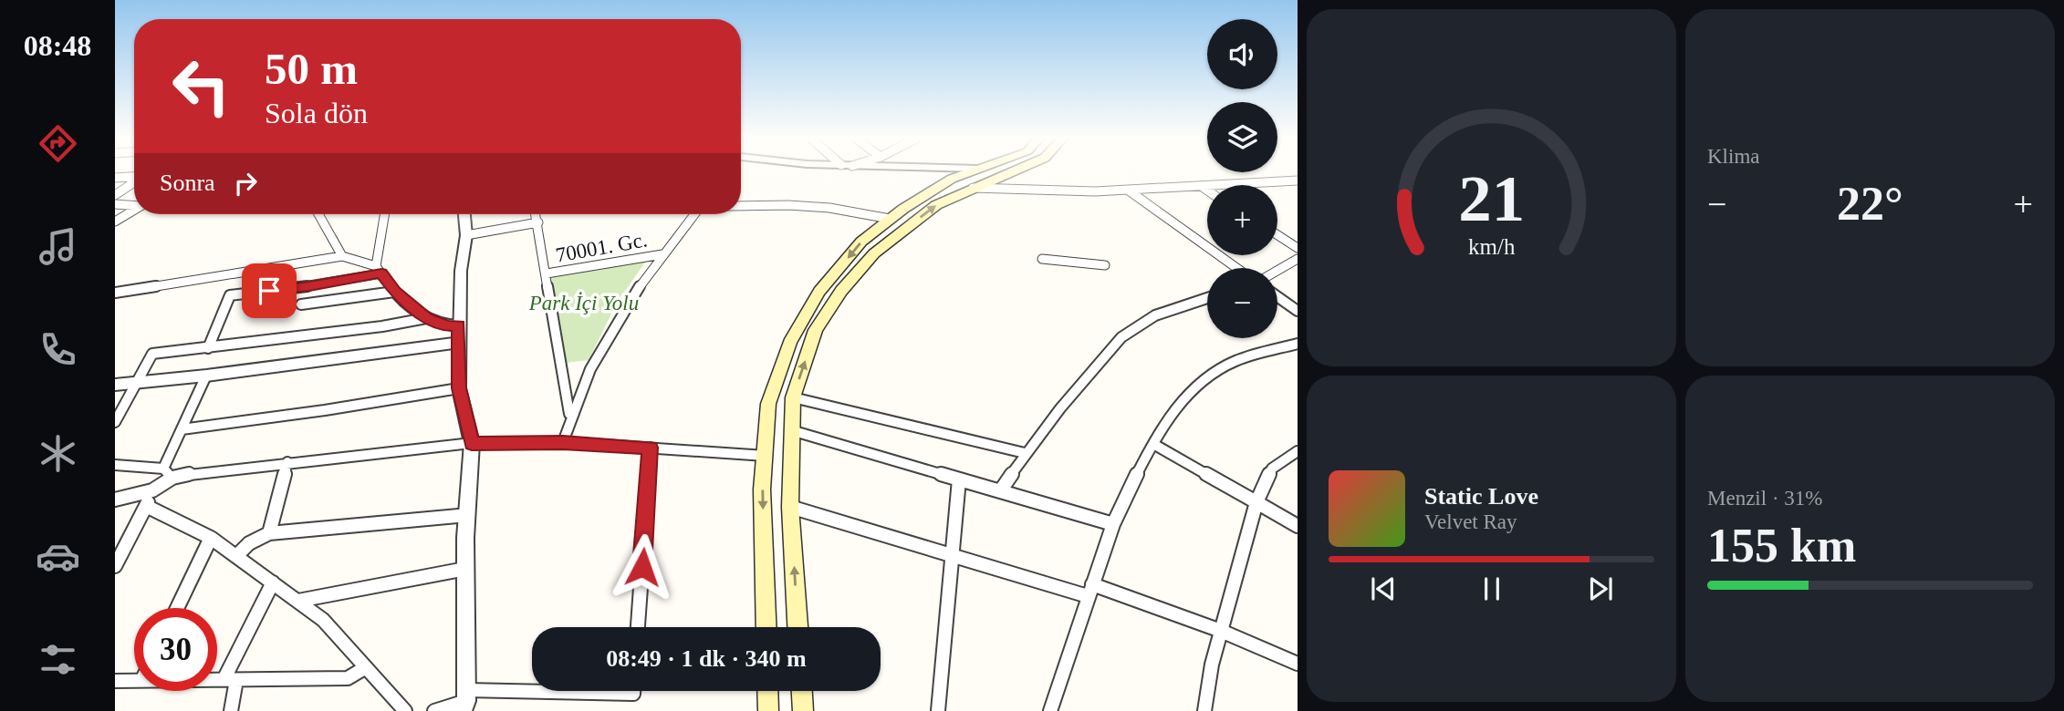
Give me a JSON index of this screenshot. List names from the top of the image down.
{
  "streets": {
    "street": ["70001. Gc."]
  },
  "parks": ["Park İçi Yolu"],
  "page": {
    "tabs": "08:48",
    "tile": [
      "Klima",
      ["Menzil · 31%", "155 km"]
    ],
    "map_buttons": ["+", "−"],
    "turn": ["50 m", "Sola dön"],
    "then": "Sonra",
    "heat": ["−", "22°", "+"],
    "song": ["Static Love", "Velvet Ray"],
    "limit": "30",
    "trip": "08:49 · 1 dk · 340 m",
    "gauge": ["21", "km/h"]
  }
}
